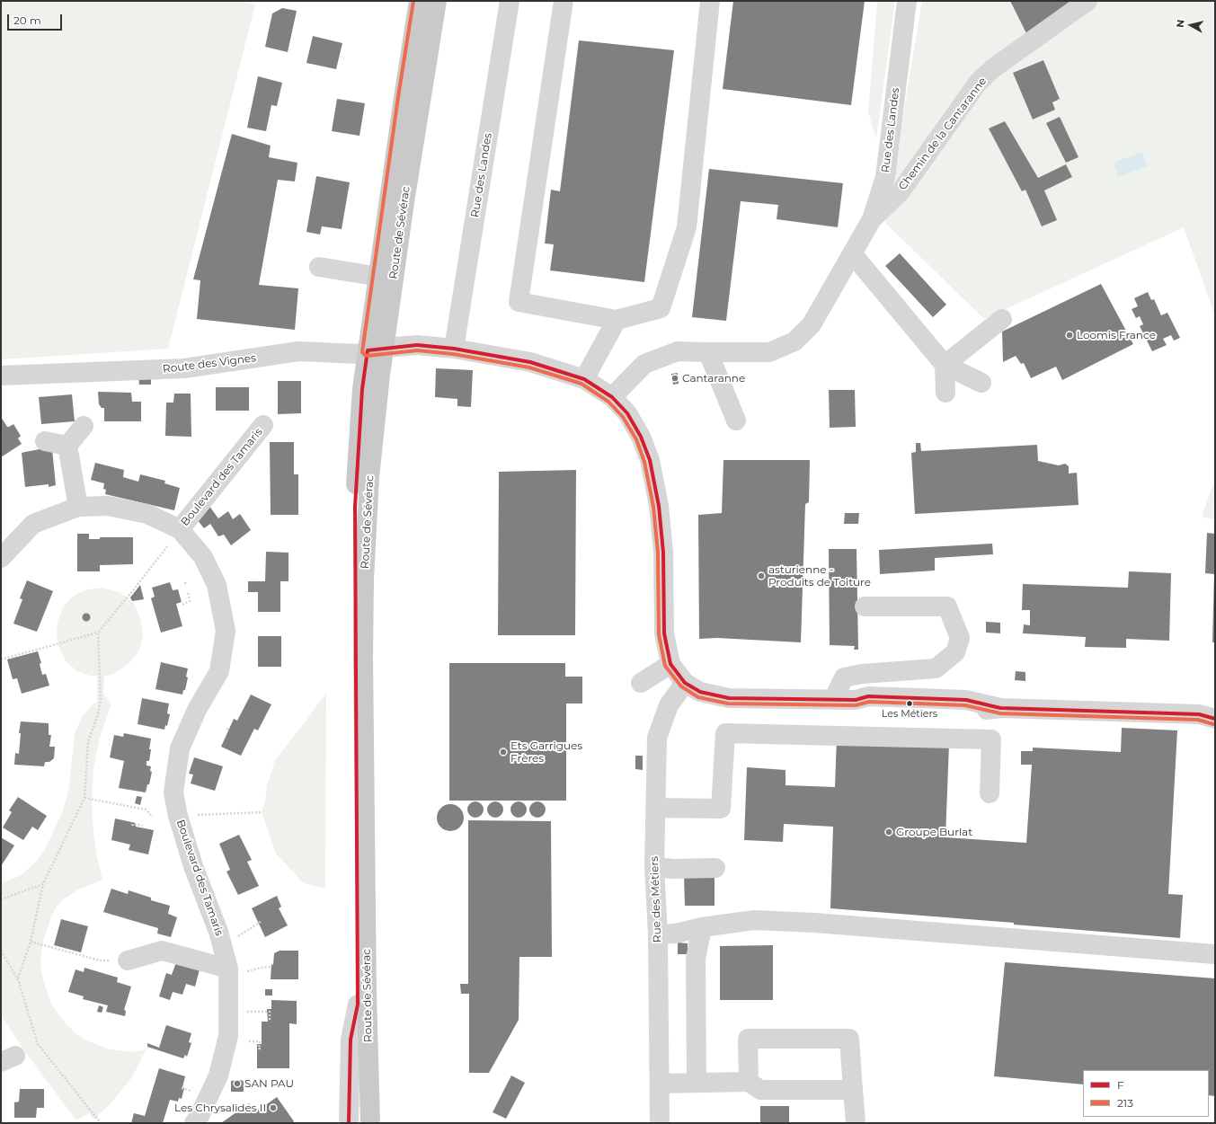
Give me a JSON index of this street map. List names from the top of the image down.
{
  "streets": {
    "main road": ["Route de Sévérac"],
    "street": [
      "Rue des Landes",
      "Chemin de la Cantaranne",
      "Route des Vignes",
      "Boulevard des Tamaris",
      "Rue des Métiers"
    ]
  },
  "crossings": [
    ["Rue des Landes", "Chemin de la Cantaranne"],
    ["Rue des Landes", "Route des Vignes"],
    ["Route de Sévérac", "Route des Vignes"]
  ],
  "places": [
    "Loomis France",
    "Cantaranne",
    "asturienne - Produits de Toiture",
    "Les Métiers",
    "Ets Garrigues Frères",
    "Groupe Burlat",
    "SAN PAU",
    "Les Chrysalides II"
  ],
  "lines": ["transit line 213", "transit line F"],
  "legend": ["F", "213"],
  "scale_bar": "20 m",
  "north": "left"
}
